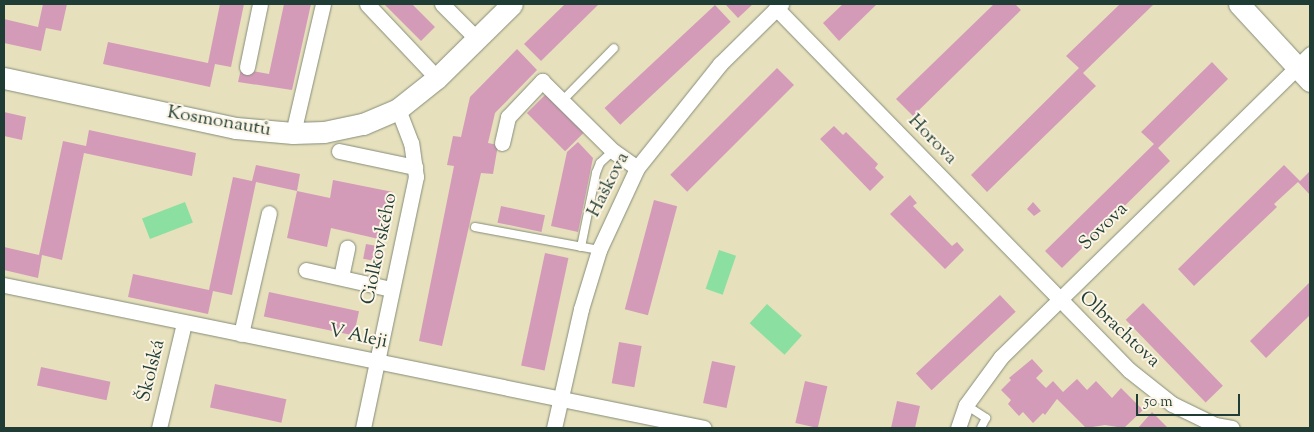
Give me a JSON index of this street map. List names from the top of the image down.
{
  "streets": {
    "street": [
      "Kosmonautů",
      "Horova",
      "Haškova",
      "Sovova",
      "Ciolkovského",
      "Olbrachtova",
      "V Aleji",
      "Školská"
    ]
  },
  "crossings": [
    ["Kosmonautů", "Ciolkovského"],
    ["Horova", "Haškova"],
    ["Horova", "Sovova"],
    ["Horova", "Olbrachtova"],
    ["Haškova", "V Aleji"],
    ["Sovova", "Olbrachtova"],
    ["Ciolkovského", "V Aleji"],
    ["V Aleji", "Školská"]
  ],
  "scale_bar": "50 m"
}
